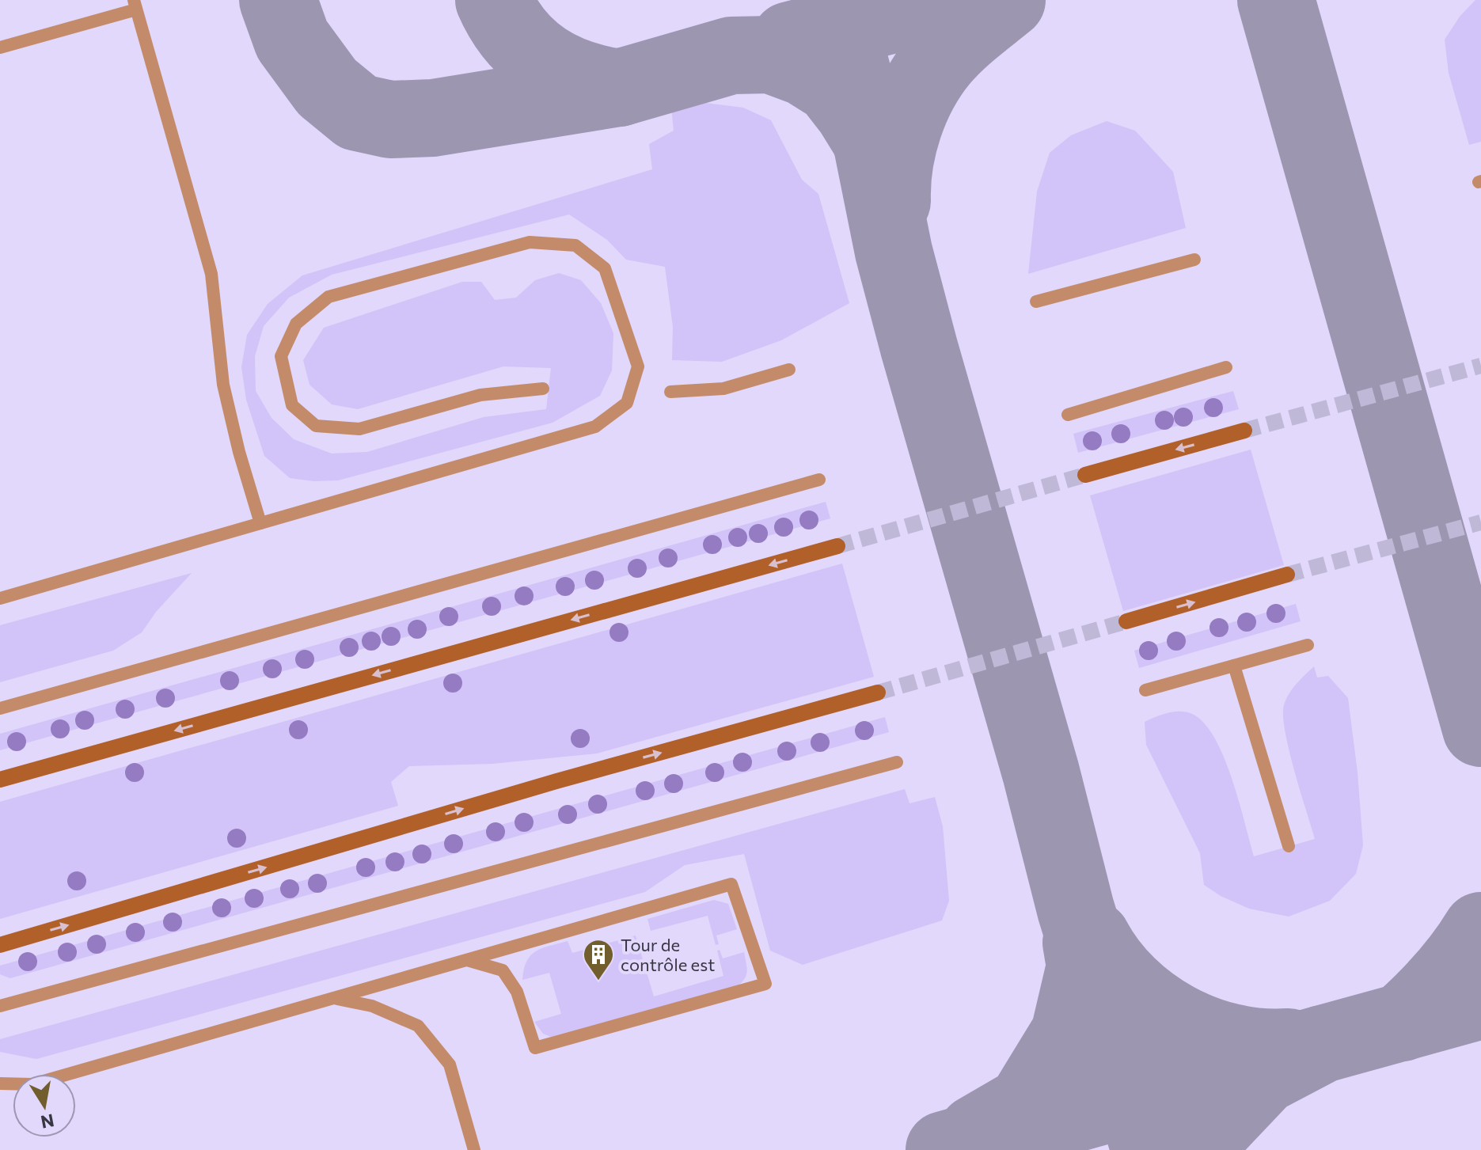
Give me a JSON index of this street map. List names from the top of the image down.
{
  "places": {
    "building": ["Tour de contrôle est"]
  },
  "north": "bottom"
}
